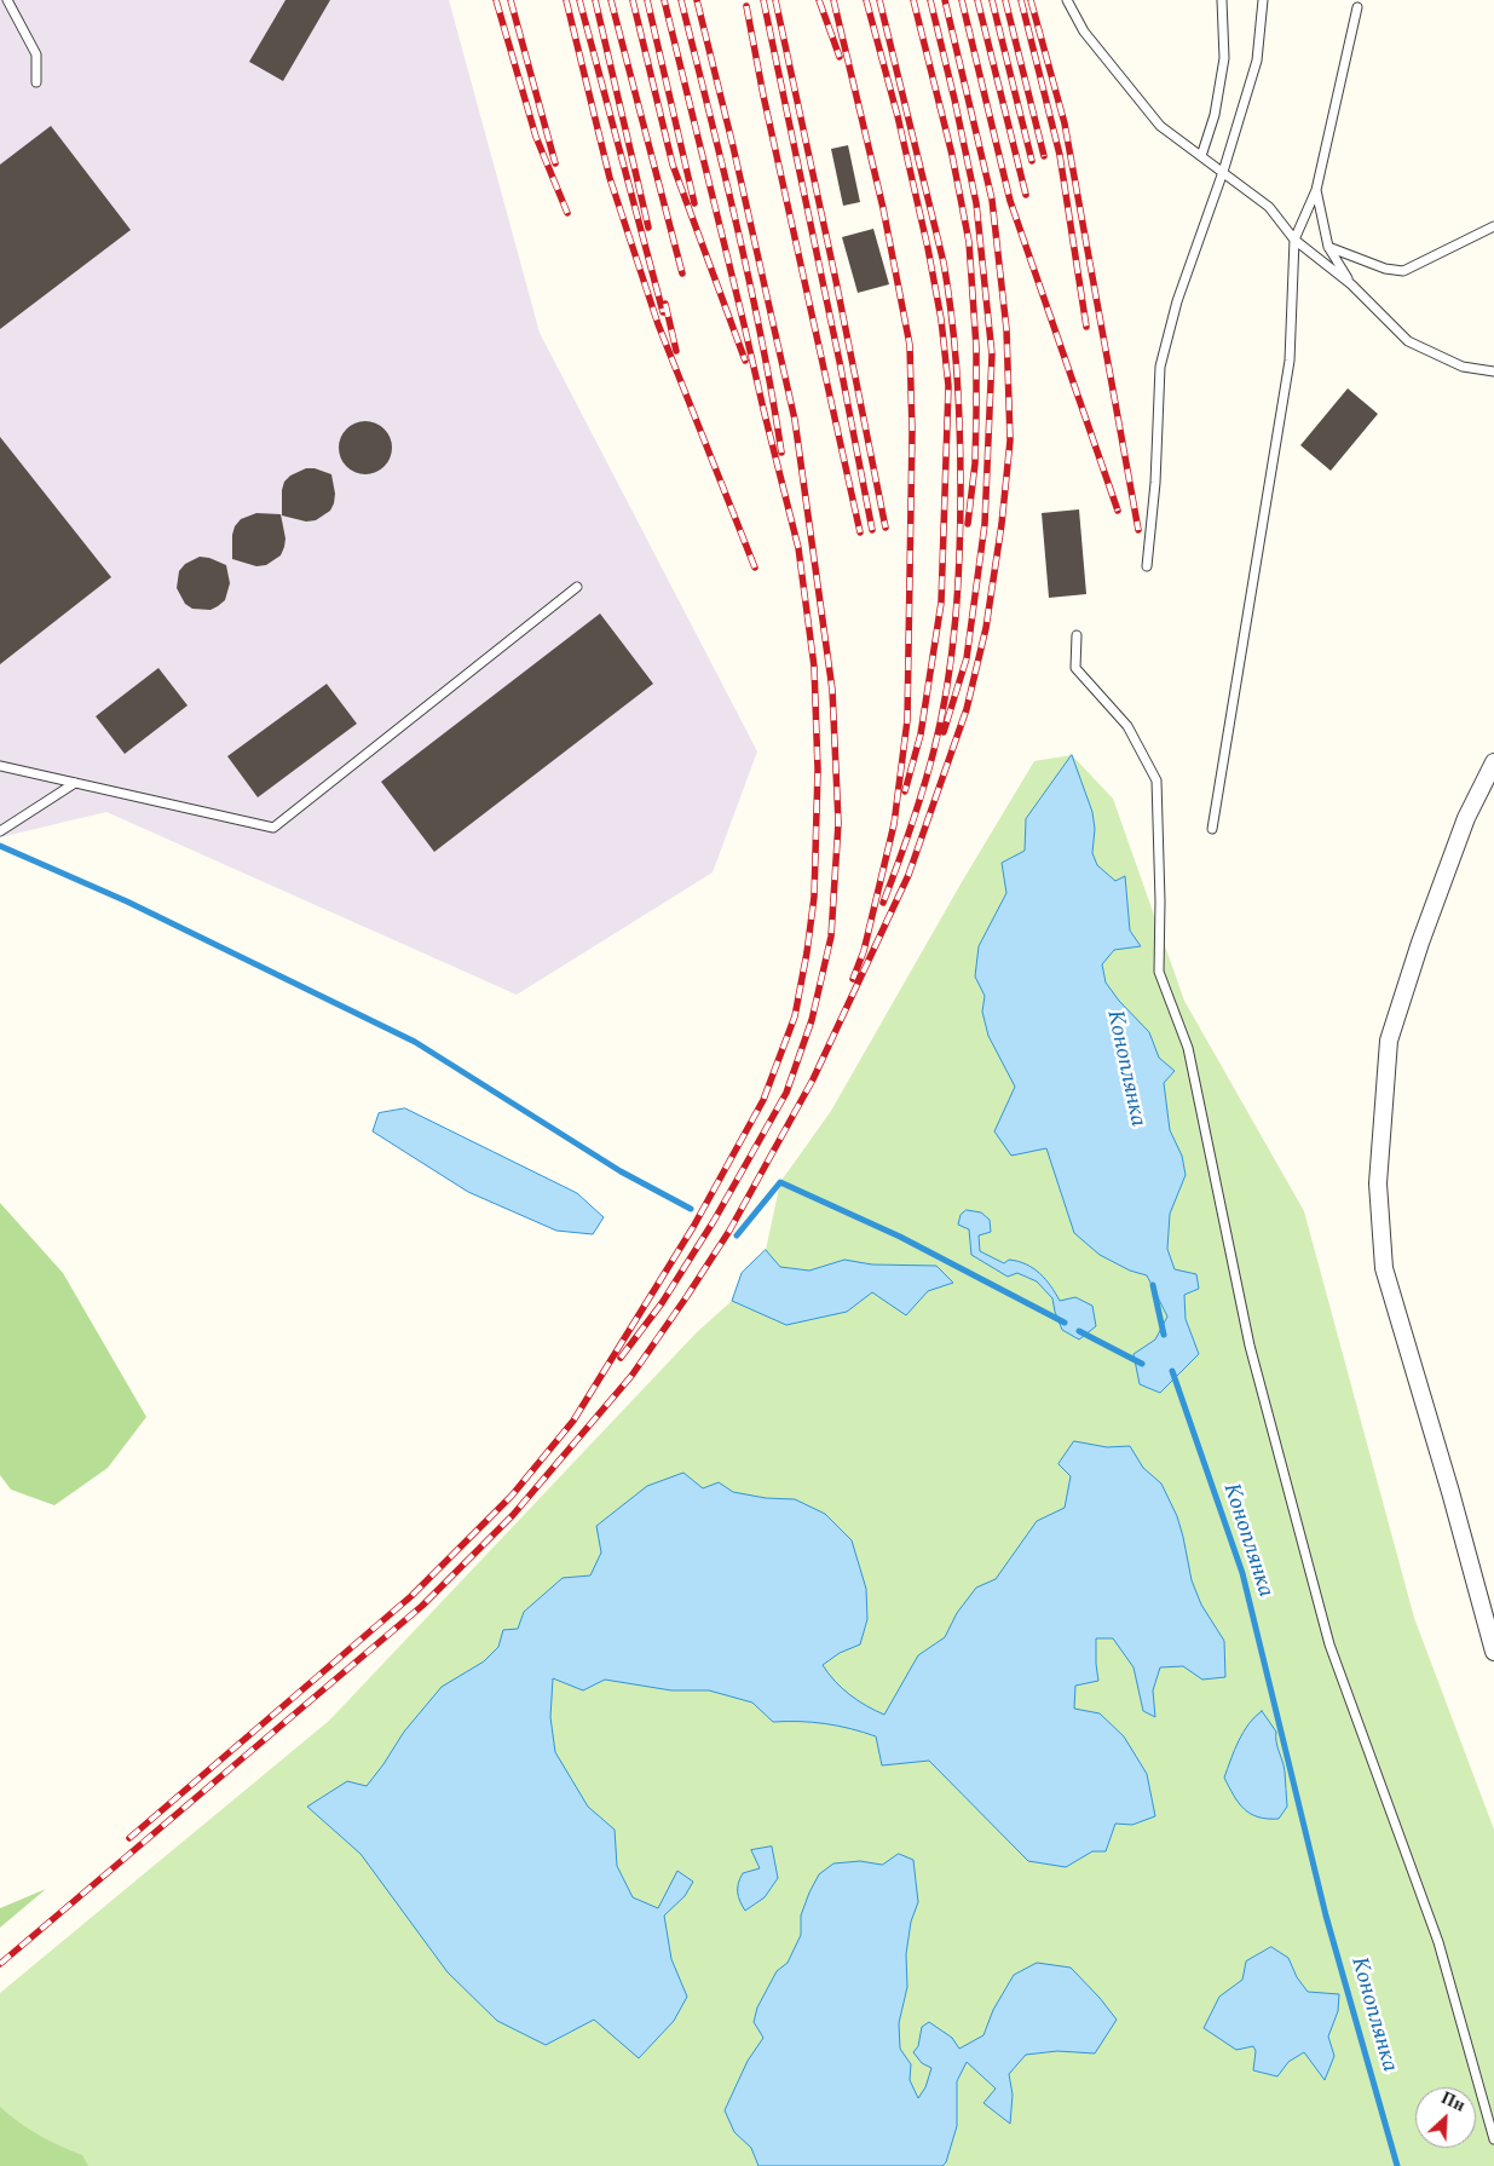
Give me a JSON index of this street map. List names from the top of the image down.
{
  "water": ["Коноплянка"],
  "north": "top right"
}
